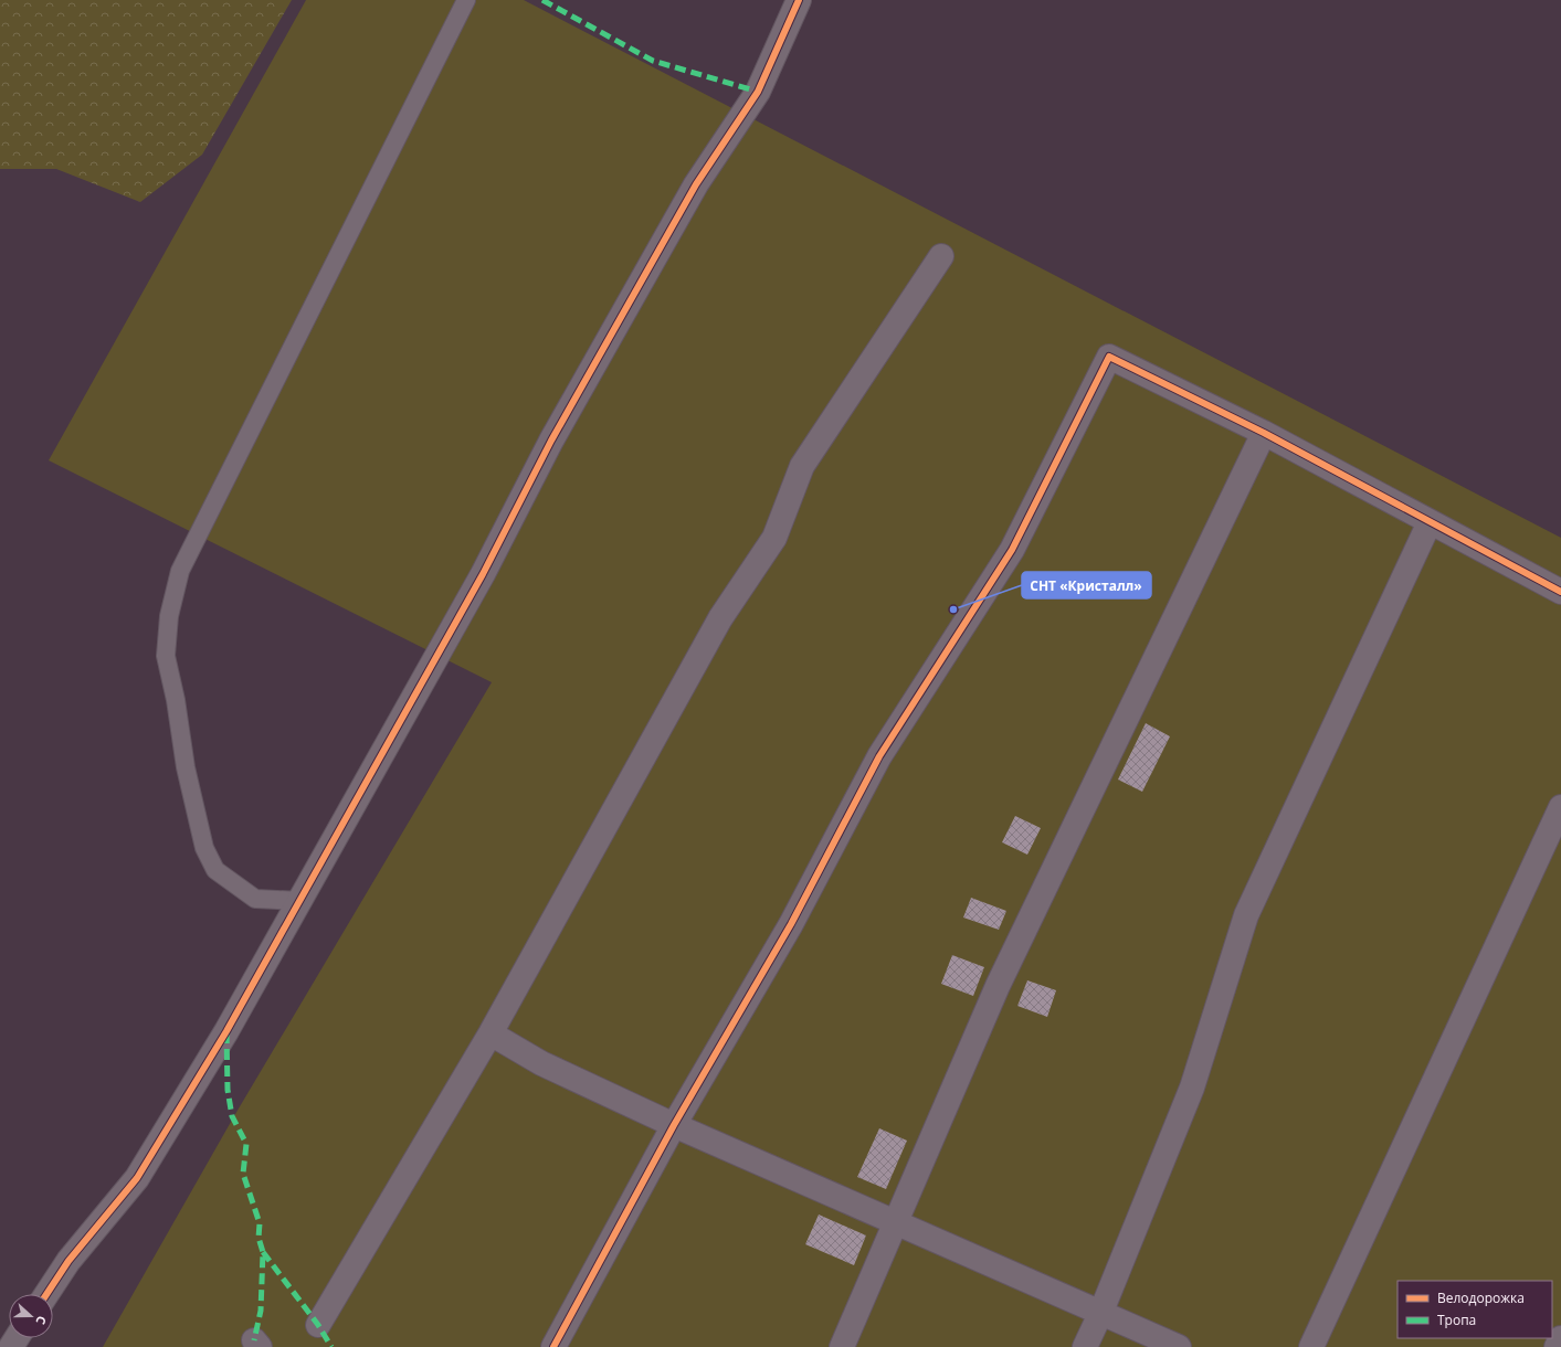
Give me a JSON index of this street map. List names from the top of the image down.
{
  "places": ["СНТ «Кристалл»"],
  "legend": ["Велодорожка", "Тропа"],
  "north": "right"
}
